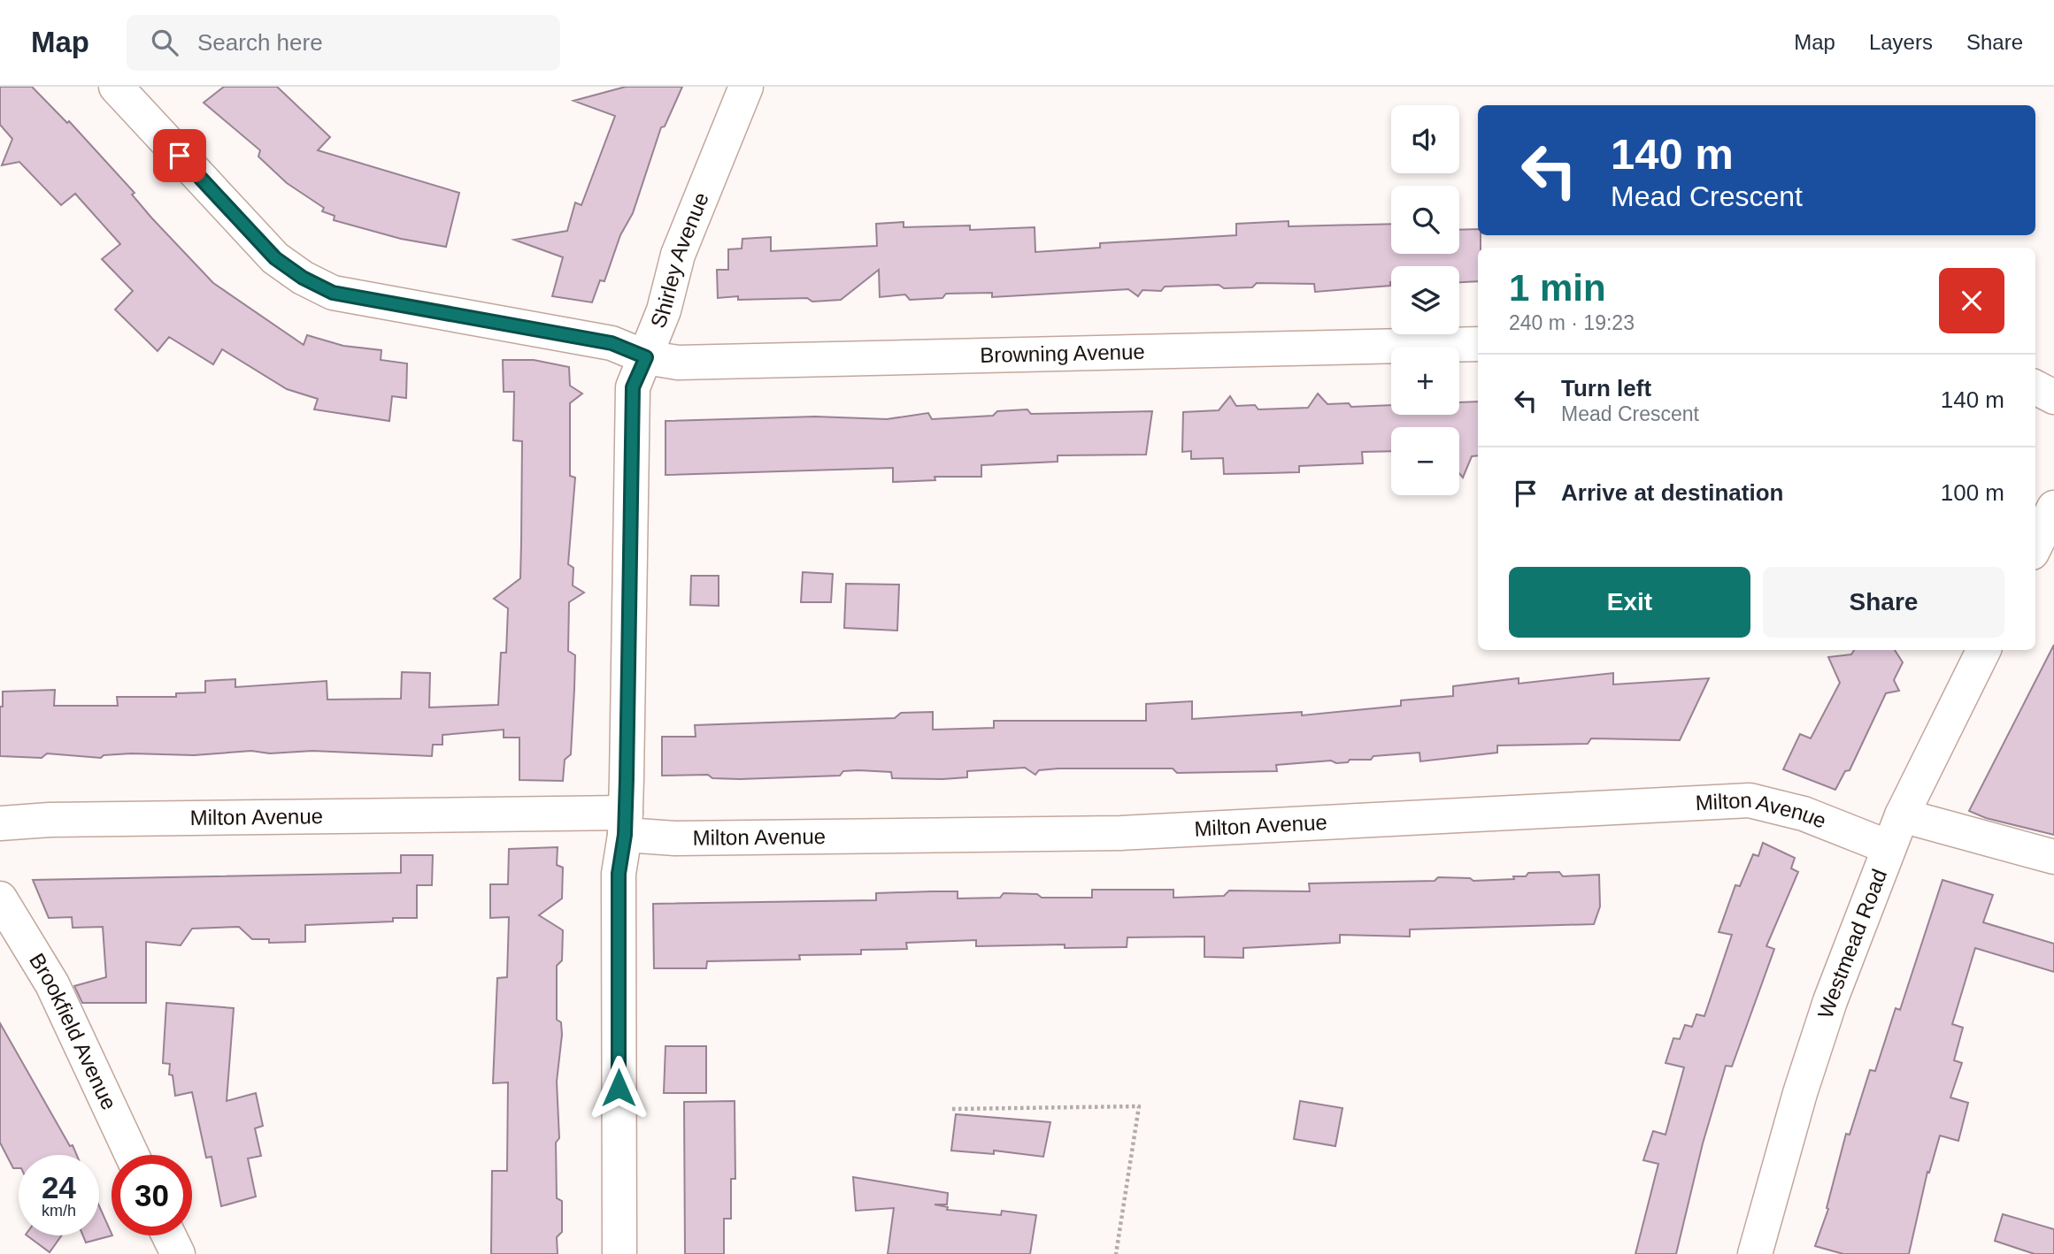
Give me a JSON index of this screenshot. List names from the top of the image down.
{
  "streets": {
    "street": [
      "Shirley Avenue",
      "Browning Avenue",
      "Milton Avenue",
      "Westmead Road",
      "Brookfield Avenue"
    ]
  },
  "crossings": [
    ["Shirley Avenue", "Browning Avenue"],
    ["Shirley Avenue", "Milton Avenue"],
    ["Milton Avenue", "Westmead Road"]
  ],
  "page": {
    "header": "Map",
    "search": "Search here",
    "nav": ["Map", "Layers", "Share"],
    "map_buttons": ["+", "−"],
    "turn": ["140 m", "Mead Crescent"],
    "heading": ["1 min", "240 m · 19:23"],
    "list": [
      {
        "name": "Turn left",
        "note": "Mead Crescent",
        "value": "140 m"
      },
      {
        "name": "Arrive at destination",
        "value": "100 m"
      }
    ],
    "buttons": ["Exit", "Share"],
    "speed": "24 km/h",
    "limit": "30"
  }
}
